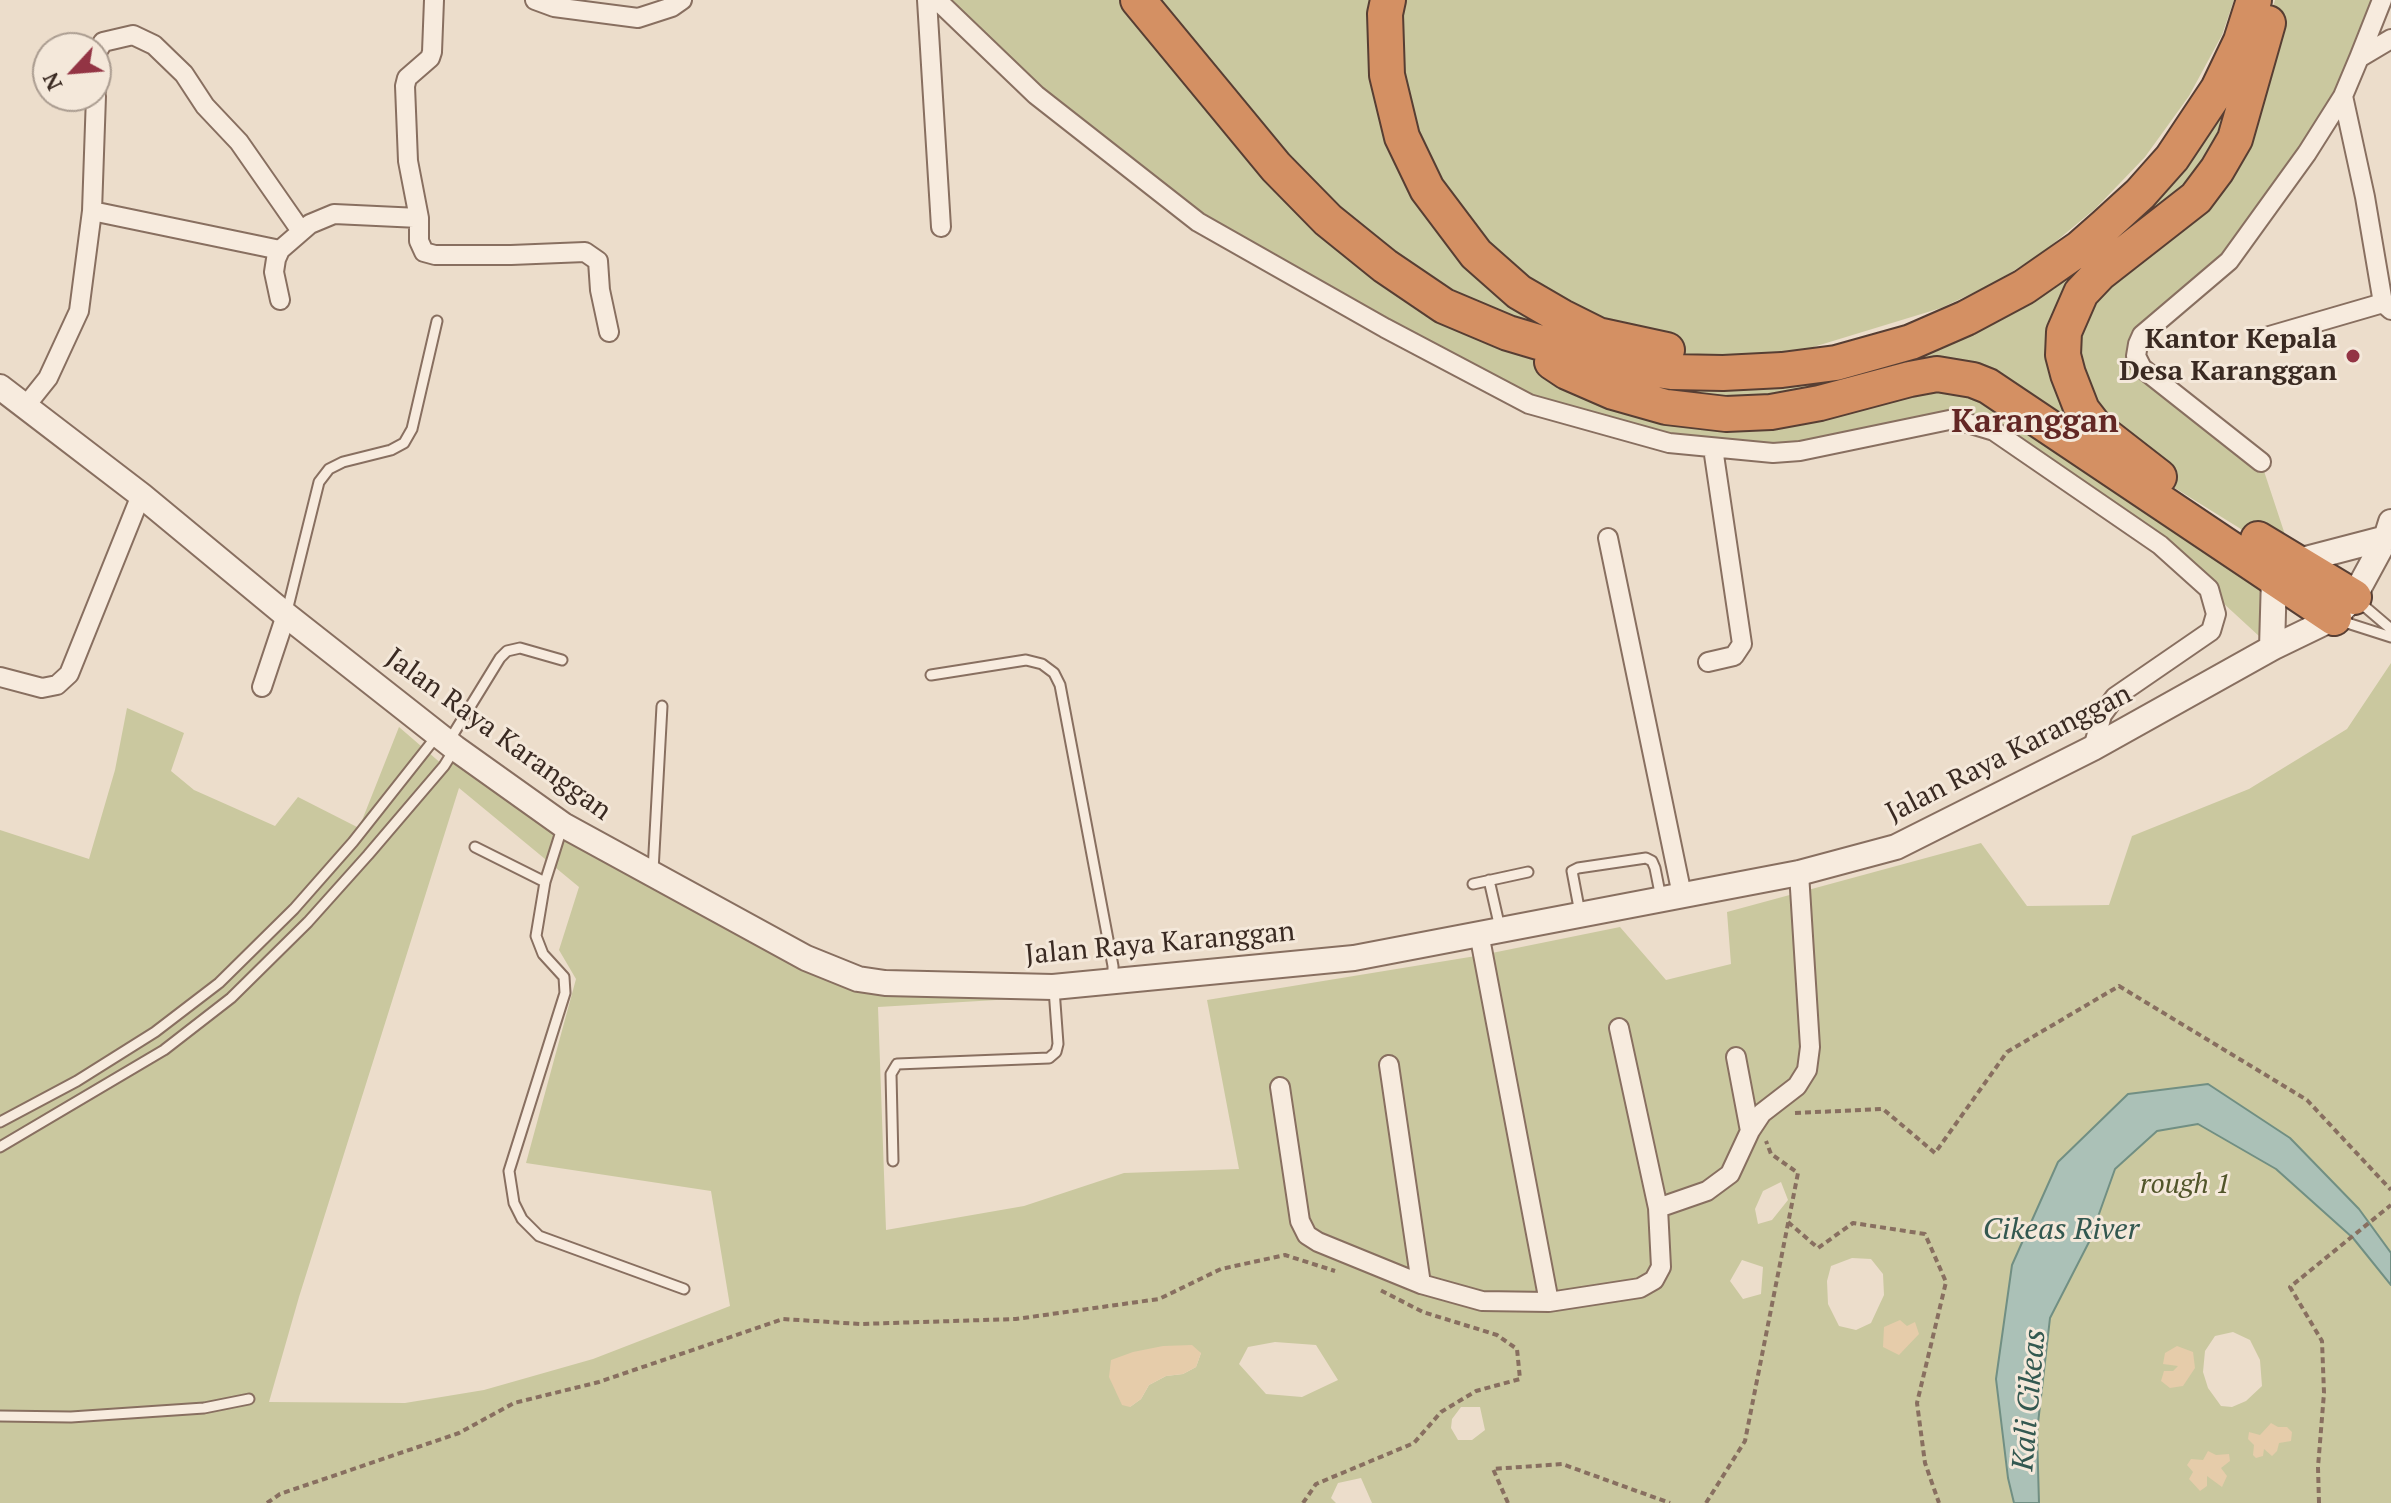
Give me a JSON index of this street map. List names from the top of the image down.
{
  "streets": {
    "street": ["Jalan Raya Karanggan"]
  },
  "districts": ["Karanggan"],
  "water": ["Cikeas River", "Kali Cikeas"],
  "parks": ["rough 1"],
  "places": ["Kantor Kepala Desa Karanggan"],
  "north": "bottom left"
}
